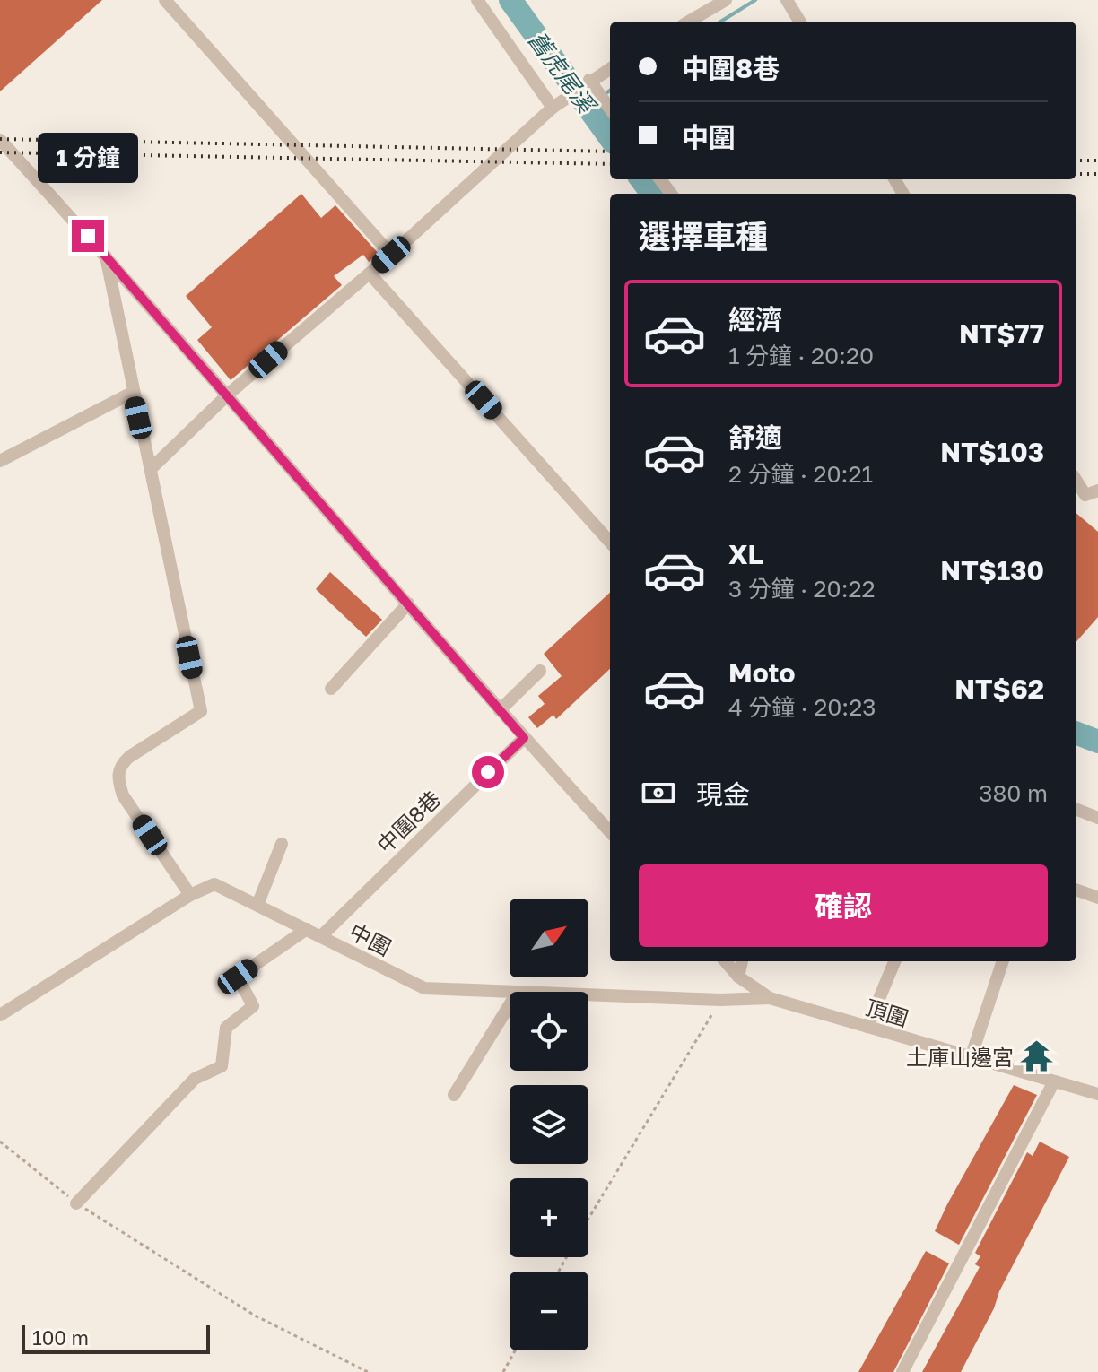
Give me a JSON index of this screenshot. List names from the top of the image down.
{
  "streets": {
    "street": ["中圍8巷", "中圍", "頂圍"]
  },
  "crossings": [
    ["中圍8巷", "中圍"],
    ["中圍", "頂圍"]
  ],
  "water": ["舊虎尾溪"],
  "places": {
    "temple": ["土庫山邊宮"]
  },
  "scale_bar": "100 m",
  "north": "top right",
  "page": {
    "banner": ["中圍8巷", "中圍"],
    "bubble": "1 分鐘",
    "heading": "選擇車種",
    "list": [
      {
        "name": "經濟",
        "note": "1 分鐘 · 20:20",
        "value": "NT$77"
      },
      {
        "name": "舒適",
        "note": "2 分鐘 · 20:21",
        "value": "NT$103"
      },
      {
        "name": "XL",
        "note": "3 分鐘 · 20:22",
        "value": "NT$130"
      },
      {
        "name": "Moto",
        "note": "4 分鐘 · 20:23",
        "value": "NT$62"
      }
    ],
    "pay": ["現金", "380 m"],
    "buttons": "確認",
    "map_buttons": ["+", "−"],
    "scale": "100 m"
  }
}
